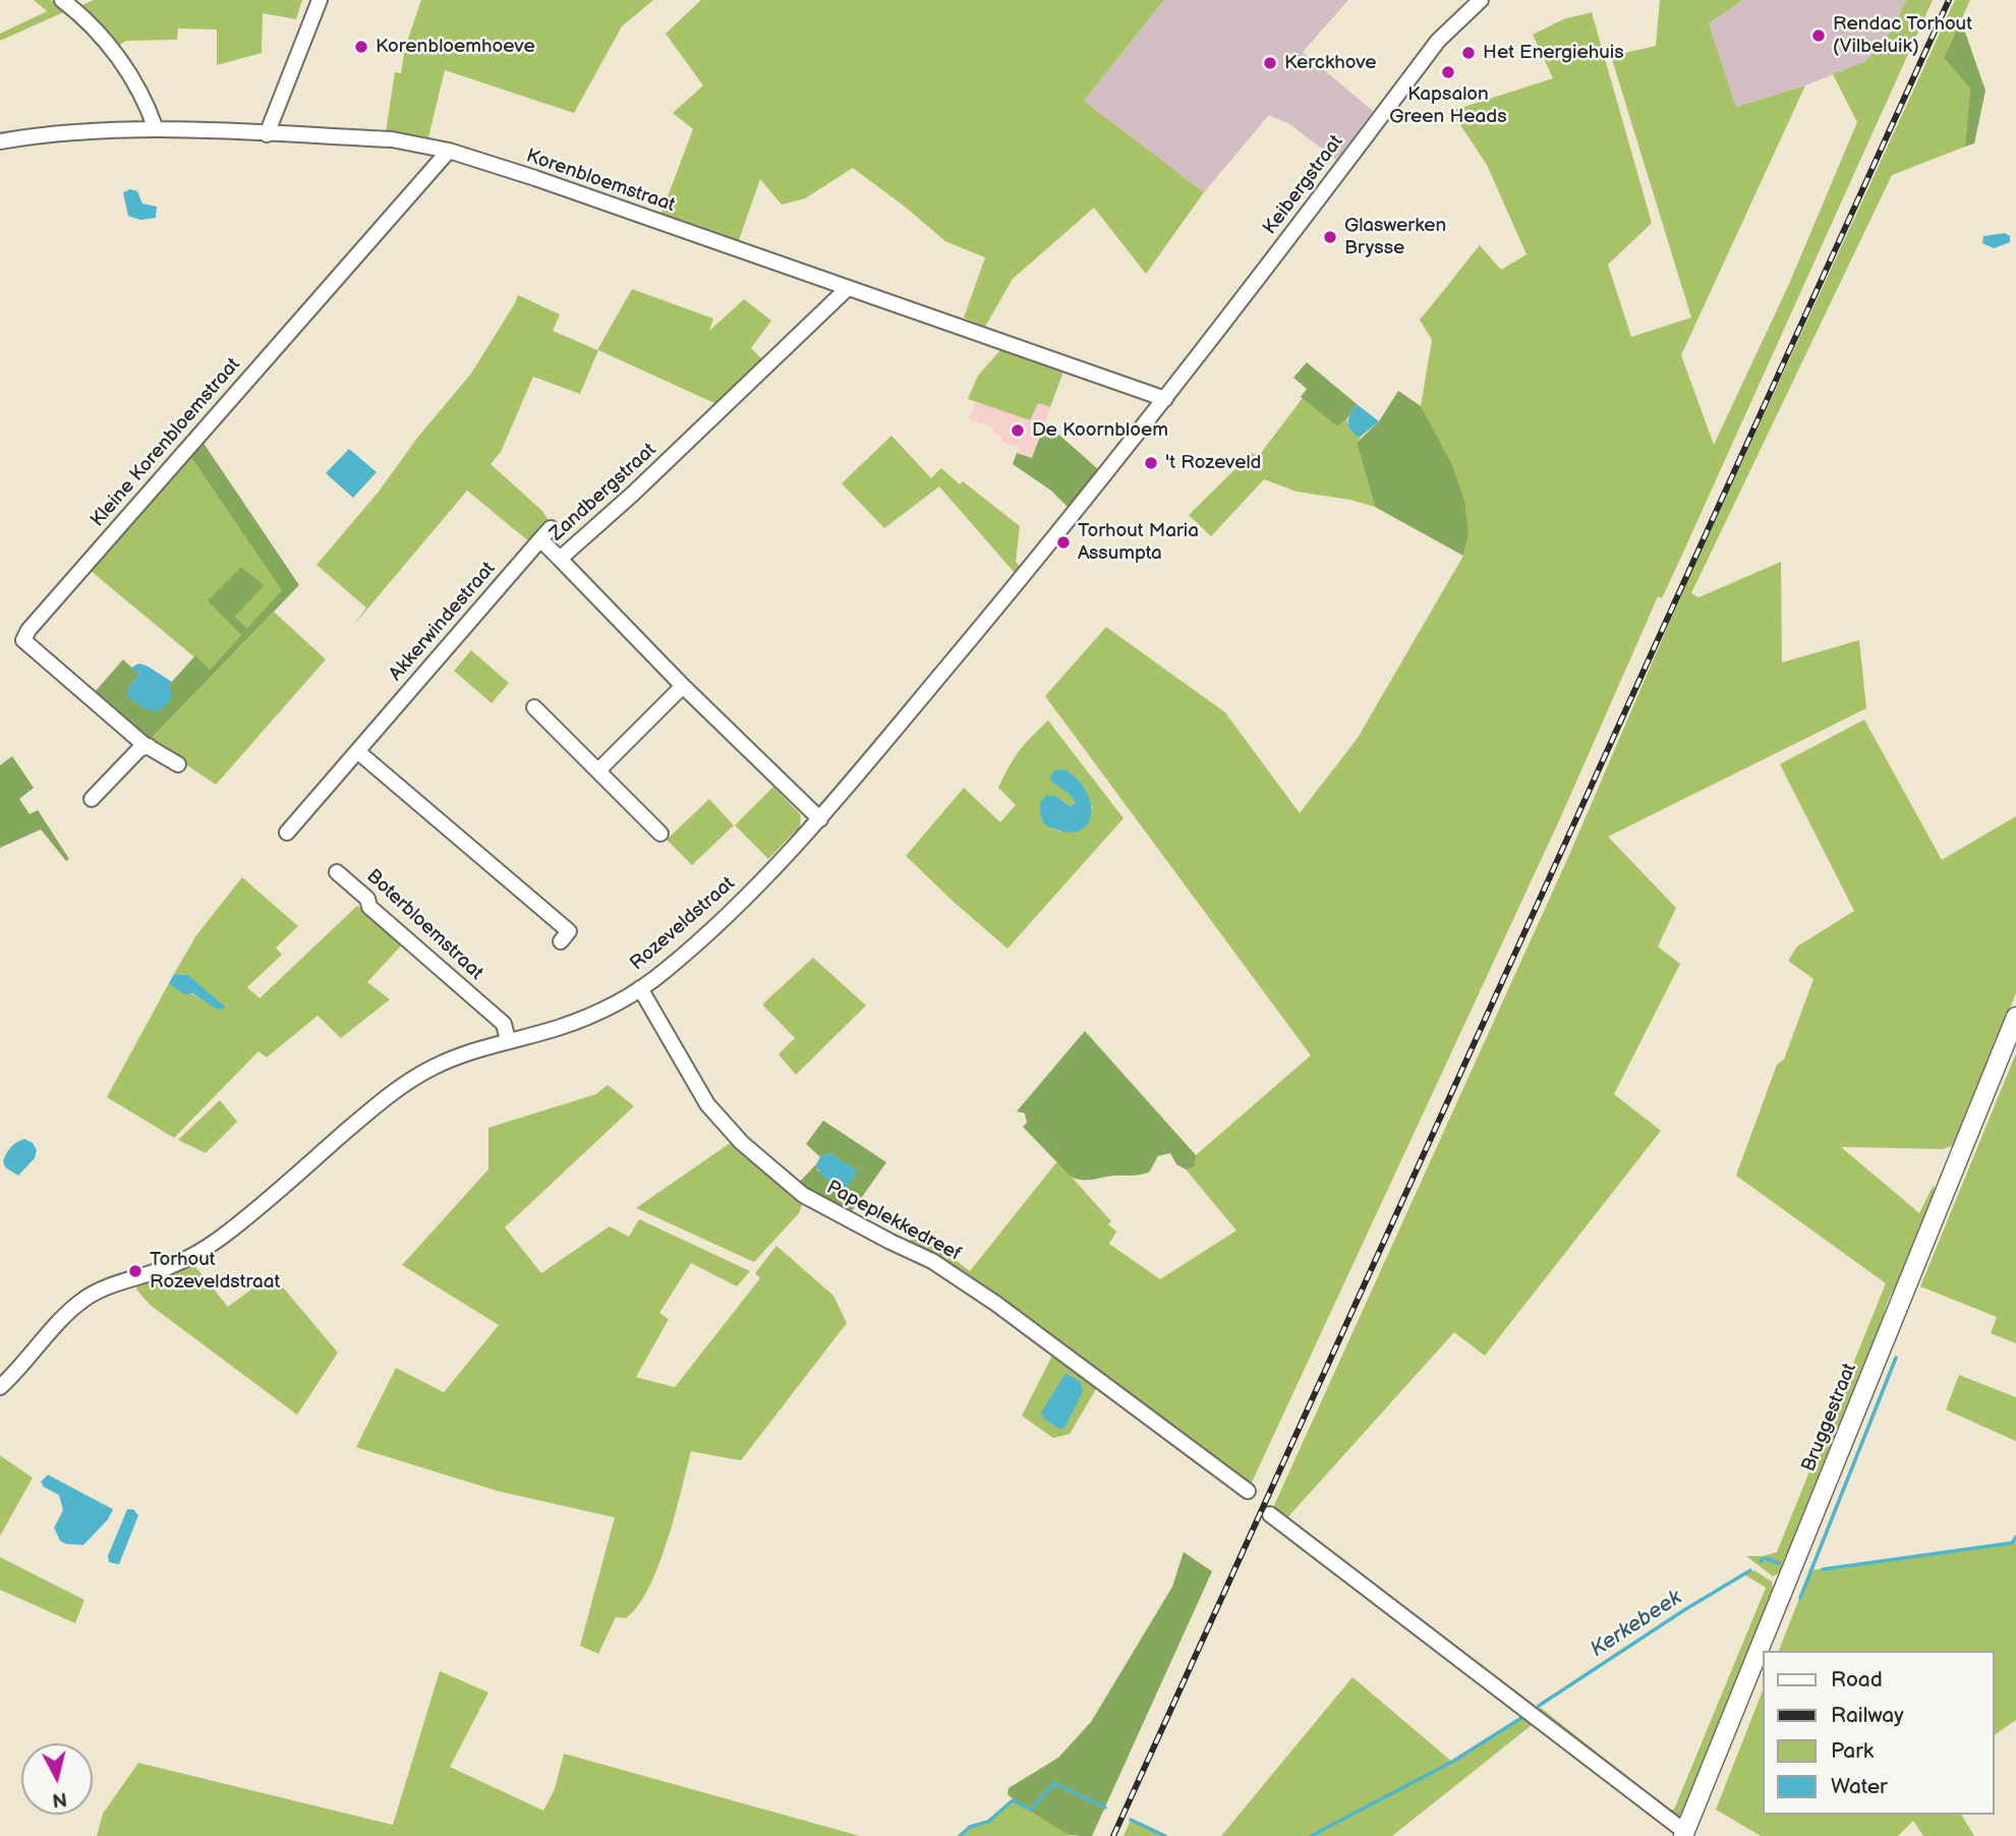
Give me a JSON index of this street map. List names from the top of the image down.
{
  "streets": {
    "main road": ["Bruggestraat"],
    "street": [
      "Korenbloemstraat",
      "Keibergstraat",
      "Kleine Korenbloemstraat",
      "Zandbergstraat",
      "Akkerwindestraat",
      "Rozeveldstraat",
      "Boterbloemstraat",
      "Papeplekkedreef"
    ]
  },
  "crossings": [
    ["Korenbloemstraat", "Keibergstraat"],
    ["Korenbloemstraat", "Kleine Korenbloemstraat"],
    ["Korenbloemstraat", "Zandbergstraat"],
    ["Korenbloemstraat", "Rozeveldstraat"],
    ["Keibergstraat", "Rozeveldstraat"],
    ["Zandbergstraat", "Akkerwindestraat"],
    ["Zandbergstraat", "Rozeveldstraat"],
    ["Rozeveldstraat", "Boterbloemstraat"],
    ["Rozeveldstraat", "Papeplekkedreef"]
  ],
  "water": ["Kerkebeek"],
  "places": [
    "Rendac Torhout (Vilbeluik)",
    "Korenbloemhoeve",
    "Het Energiehuis",
    "Kerckhove",
    "Kapsalon Green Heads",
    "Glaswerken Brysse",
    "De Koornbloem",
    "'t Rozeveld",
    "Torhout Maria Assumpta",
    "Torhout Rozeveldstraat"
  ],
  "legend": [
    "Road",
    "Railway",
    "Park",
    "Water"
  ],
  "north": "bottom"
}
